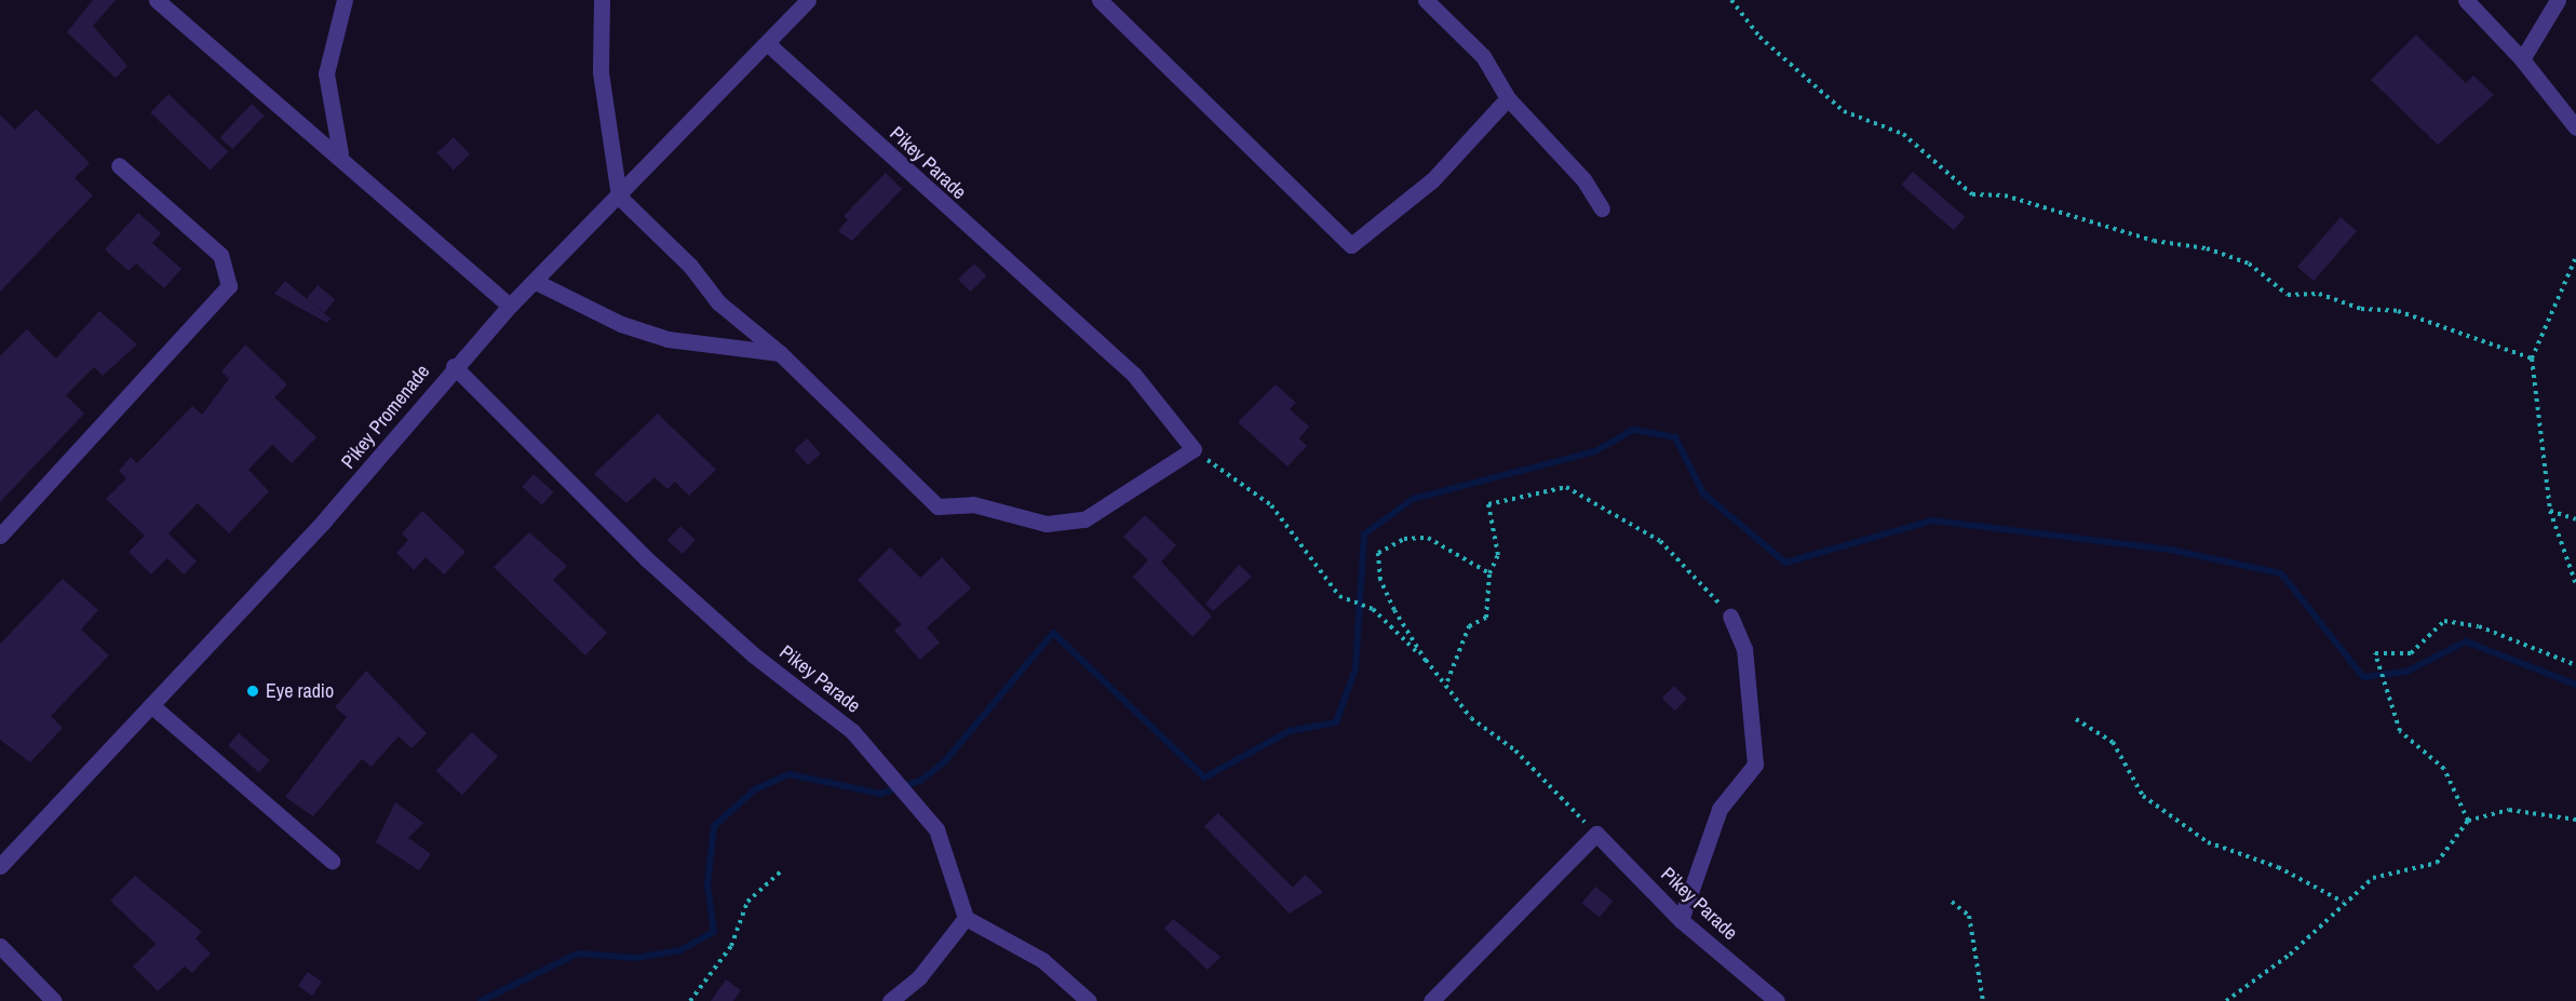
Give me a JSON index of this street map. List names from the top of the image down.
{
  "streets": {
    "street": ["Pikey Parade", "Pikey Promenade"]
  },
  "crossings": [
    ["Pikey Parade", "Pikey Promenade"]
  ],
  "places": ["Eye radio"]
}
